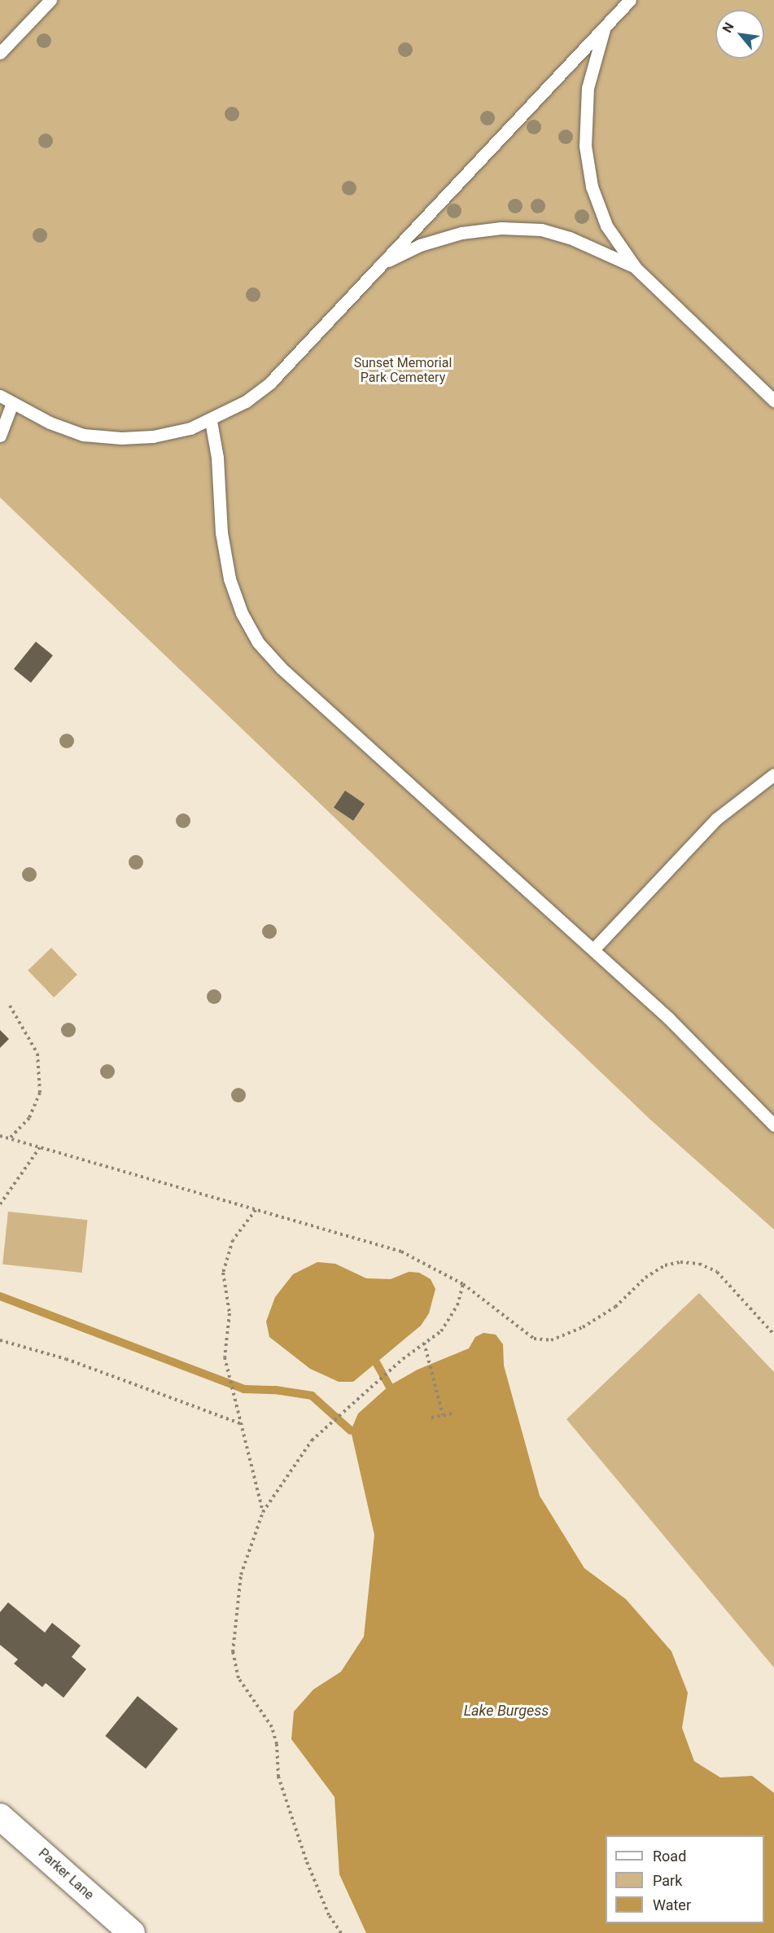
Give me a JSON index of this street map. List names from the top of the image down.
{
  "streets": {
    "street": ["Parker Lane"]
  },
  "water": ["Lake Burgess"],
  "parks": ["Sunset Memorial Park Cemetery"],
  "legend": ["Road", "Park", "Water"],
  "north": "top left"
}
